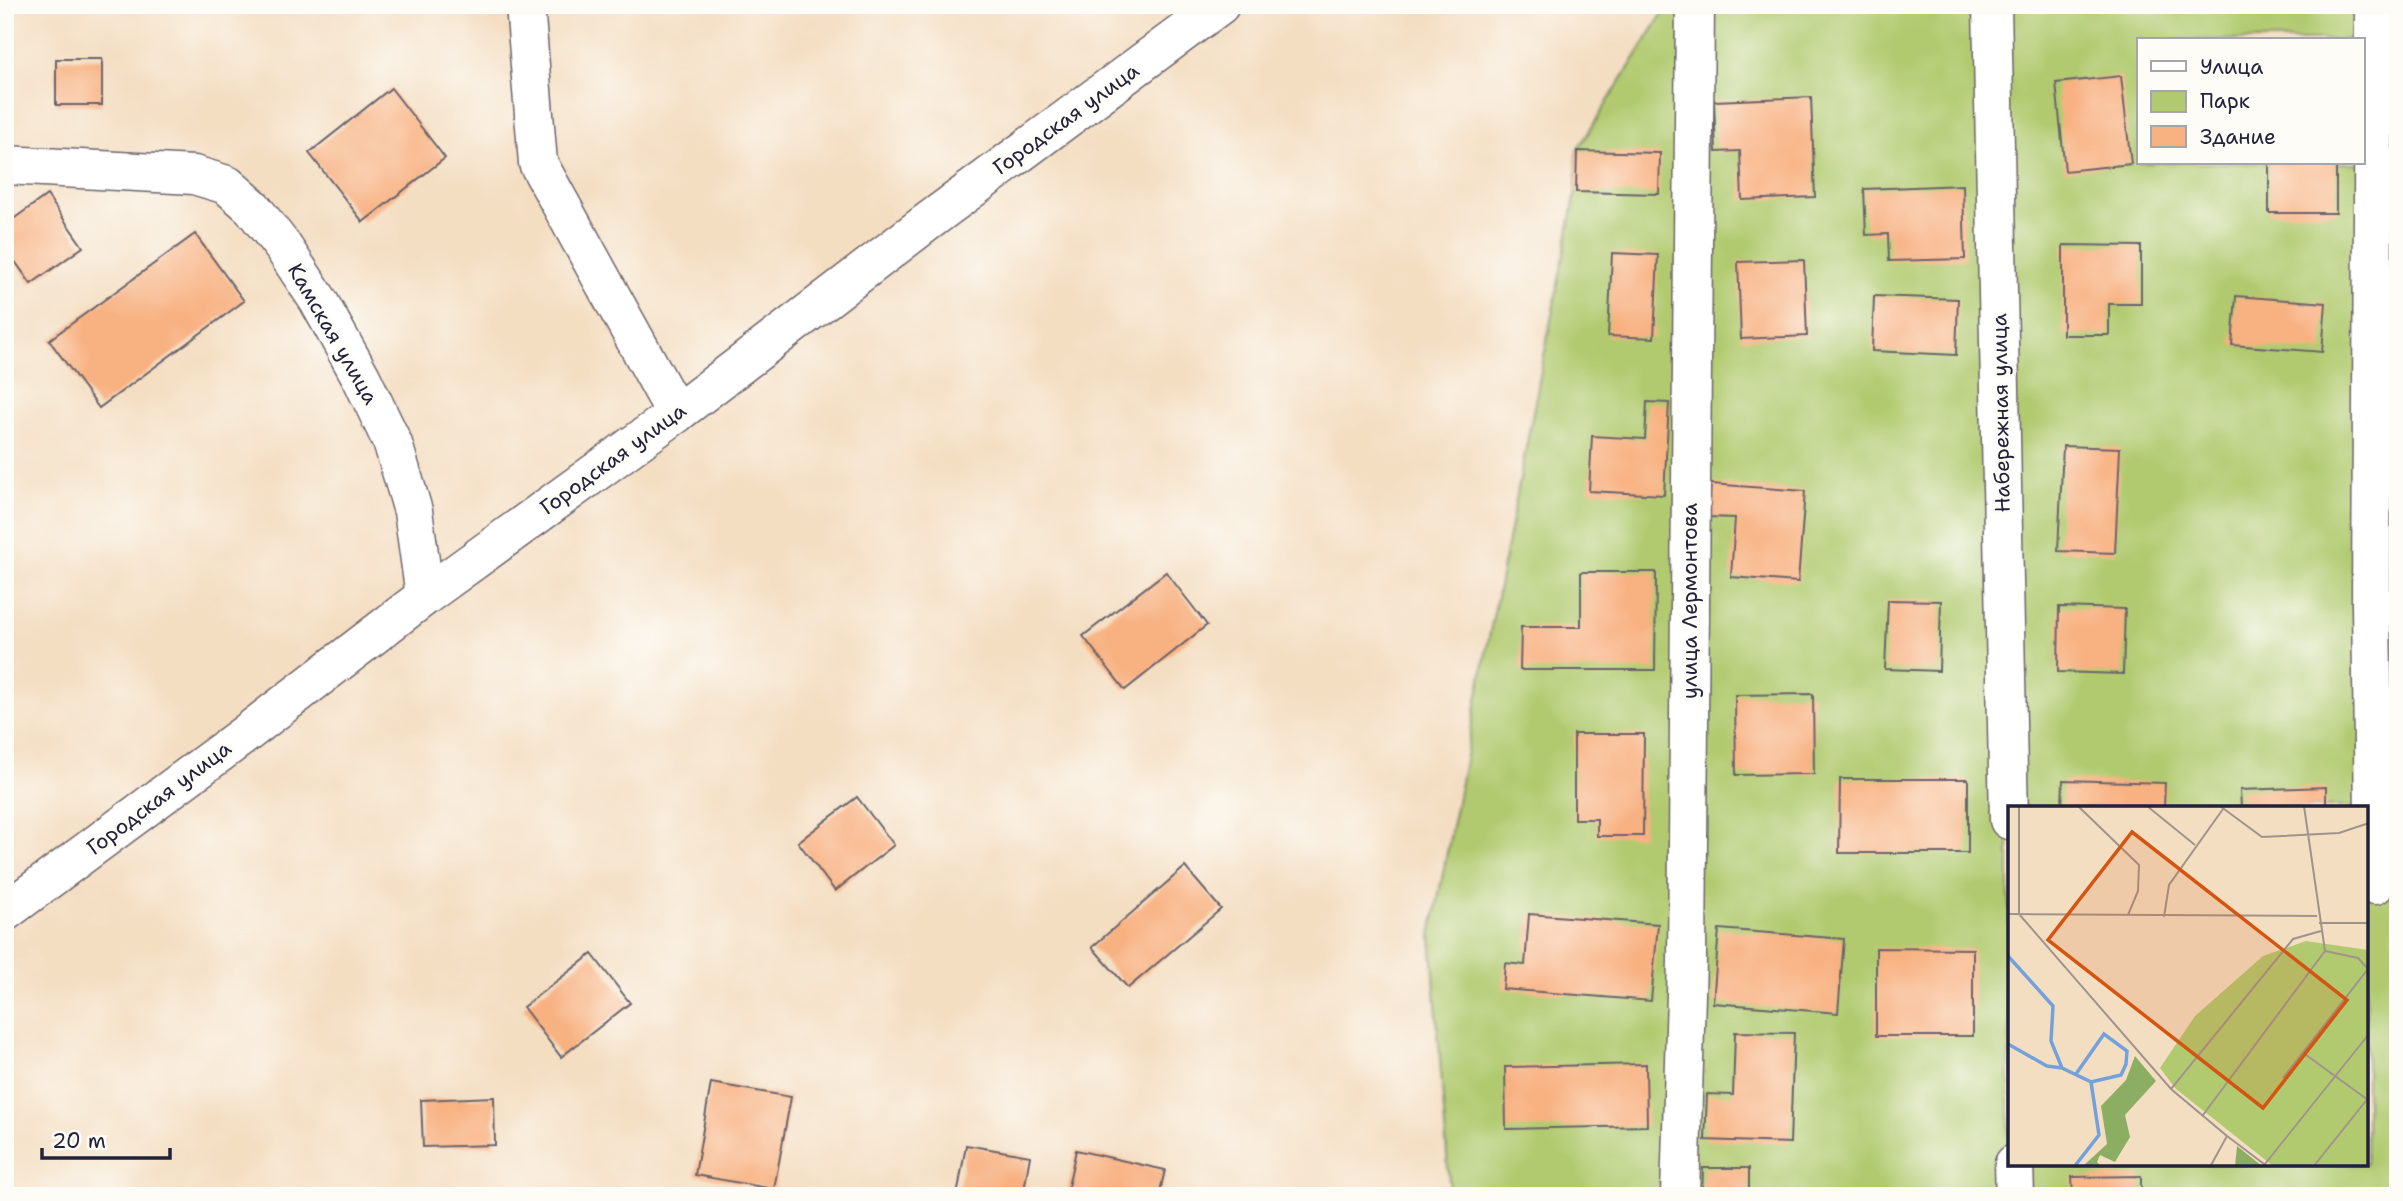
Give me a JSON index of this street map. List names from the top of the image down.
{
  "streets": {
    "street": [
      "Городская улица",
      "Камская улица",
      "Набережная улица",
      "улица Лермонтова"
    ]
  },
  "crossings": [
    ["Городская улица", "Камская улица"]
  ],
  "legend": ["Улица", "Парк", "Здание"],
  "scale_bar": "20 m"
}
